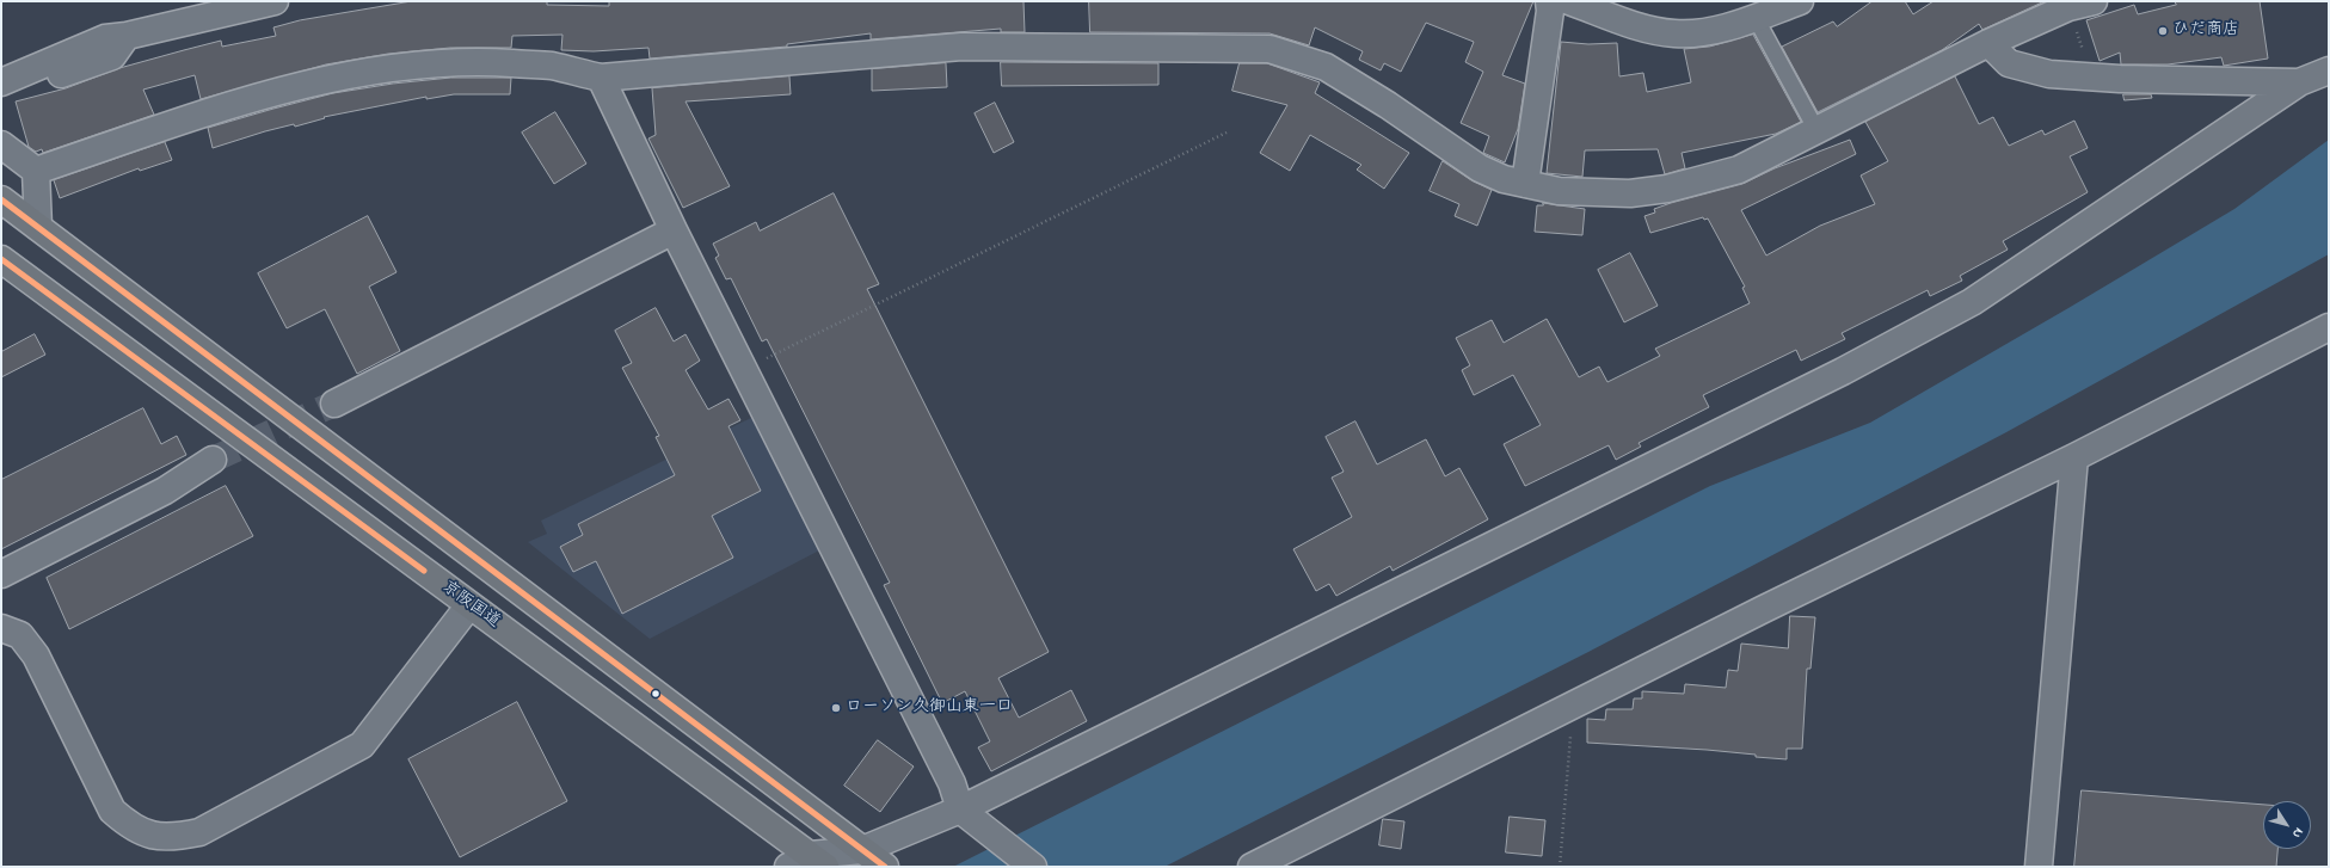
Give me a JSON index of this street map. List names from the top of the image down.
{
  "streets": {
    "highway": ["京阪国道"]
  },
  "places": ["ひだ商店", "ローソン久御山東一口"],
  "north": "bottom right"
}
